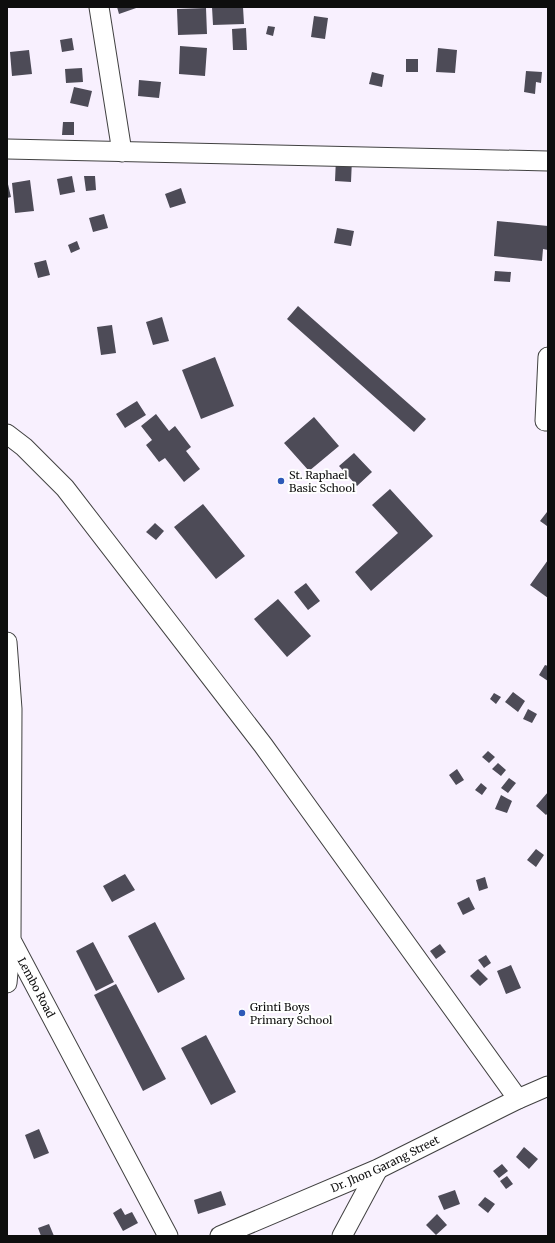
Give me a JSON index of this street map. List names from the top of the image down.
{
  "streets": {
    "street": ["Lembo Road", "Dr. Jhon Garang Street"]
  },
  "places": ["St. Raphael Basic School", "Grinti Boys Primary School"]
}
